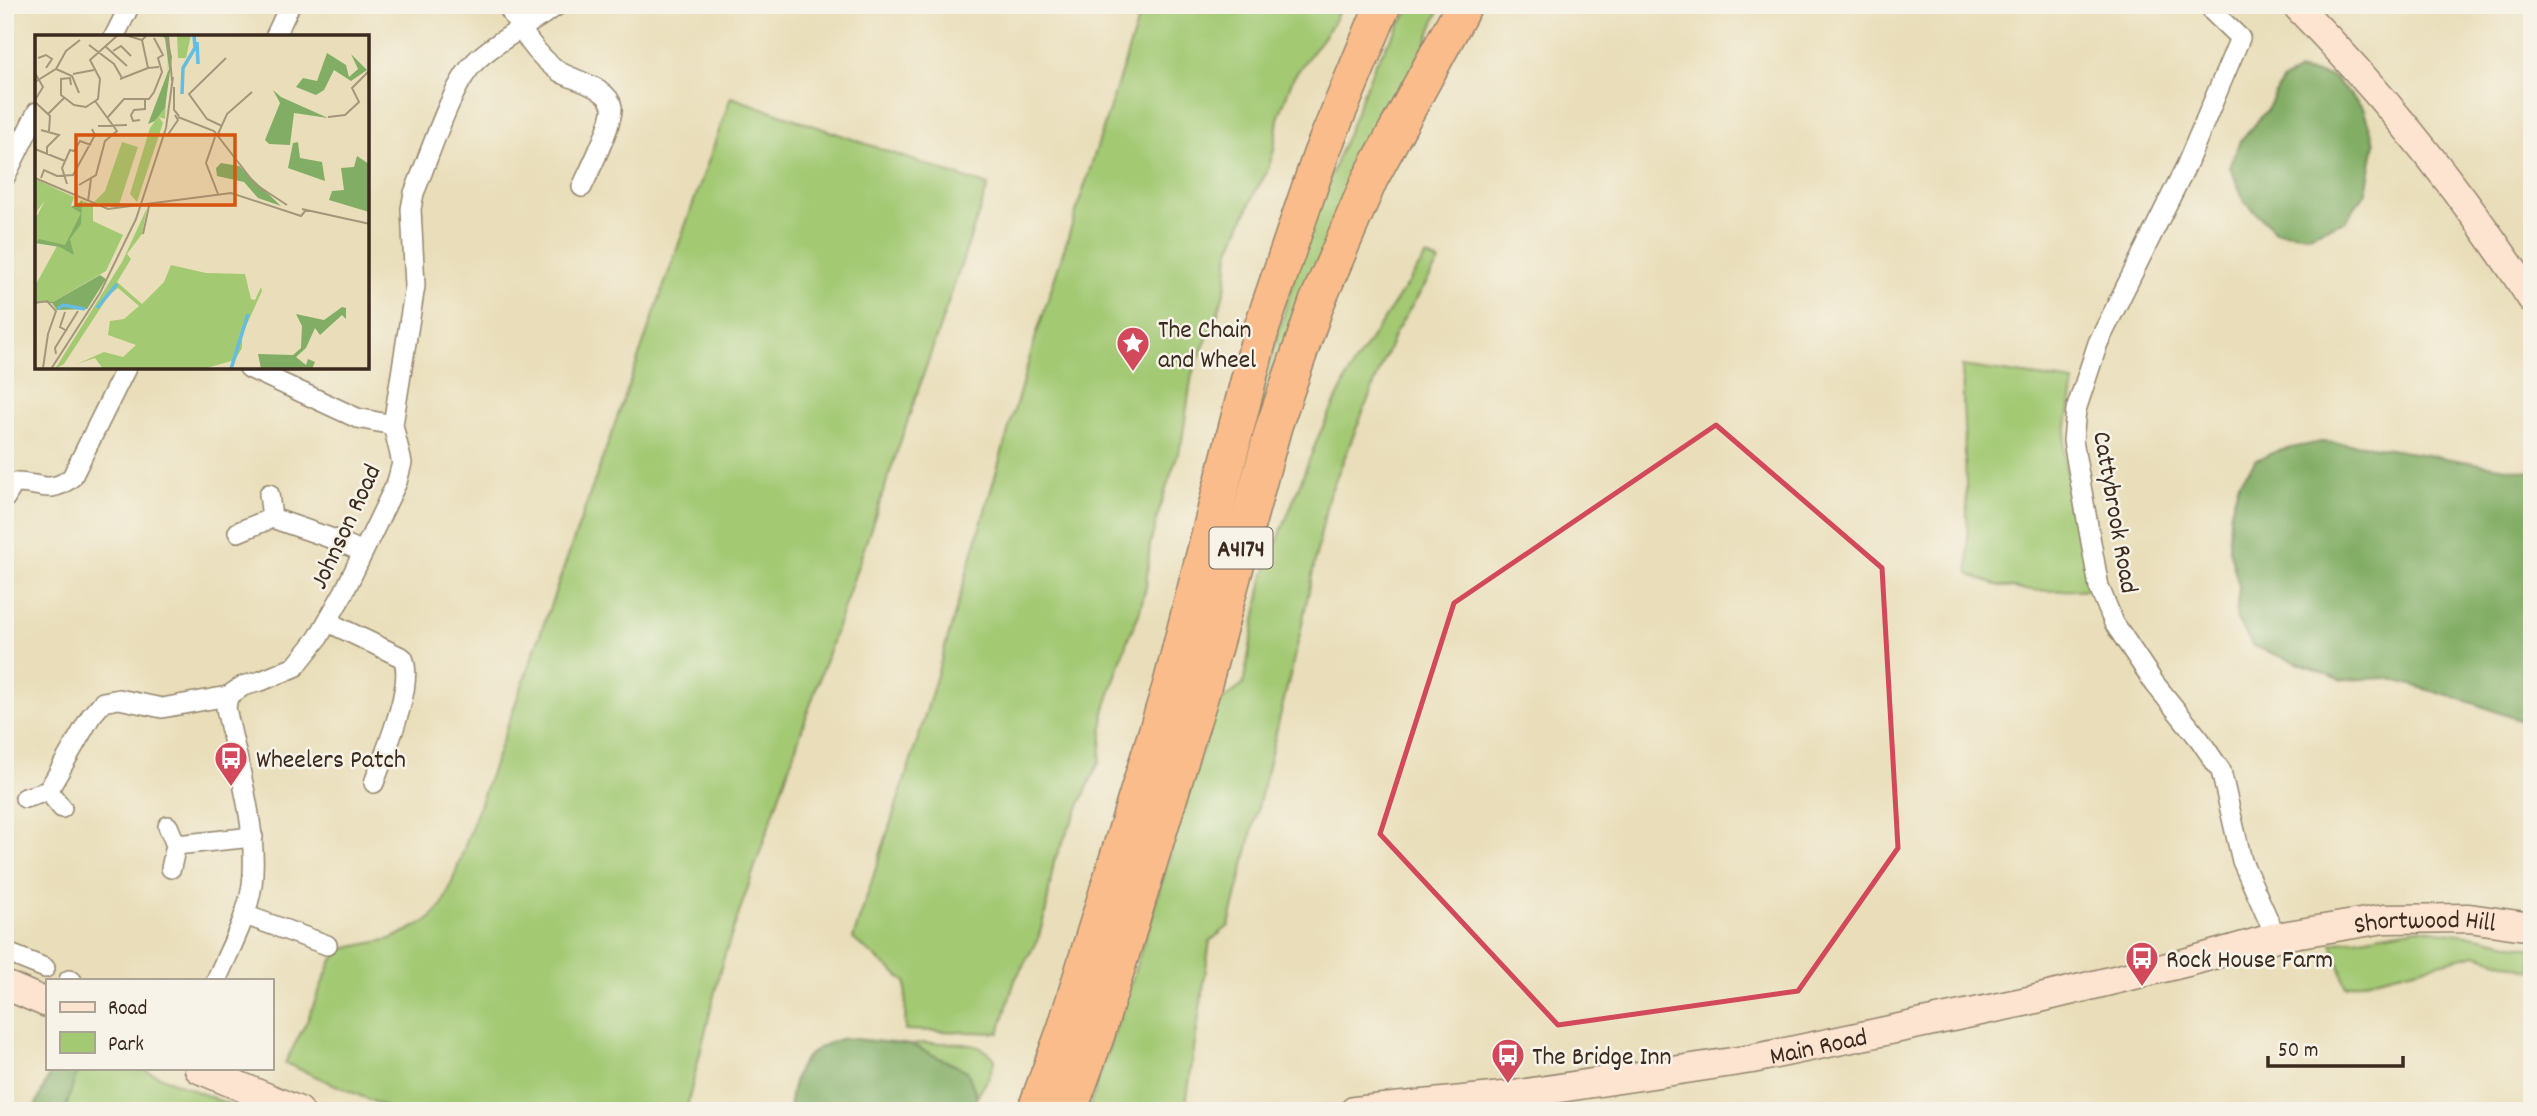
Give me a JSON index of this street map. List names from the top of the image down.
{
  "streets": {
    "highway": ["A4174"],
    "main road": ["Shortwood Hill", "Main Road"],
    "street": ["Cattybrook Road", "Johnson Road"]
  },
  "crossings": [
    ["Cattybrook Road", "Shortwood Hill"],
    ["Cattybrook Road", "Main Road"],
    ["Shortwood Hill", "Main Road"]
  ],
  "places": {
    "place": ["The Chain and Wheel"],
    "bus stop": ["Wheelers Patch", "Rock House Farm", "The Bridge Inn"]
  },
  "legend": ["Road", "Park"],
  "scale_bar": "50 m"
}
